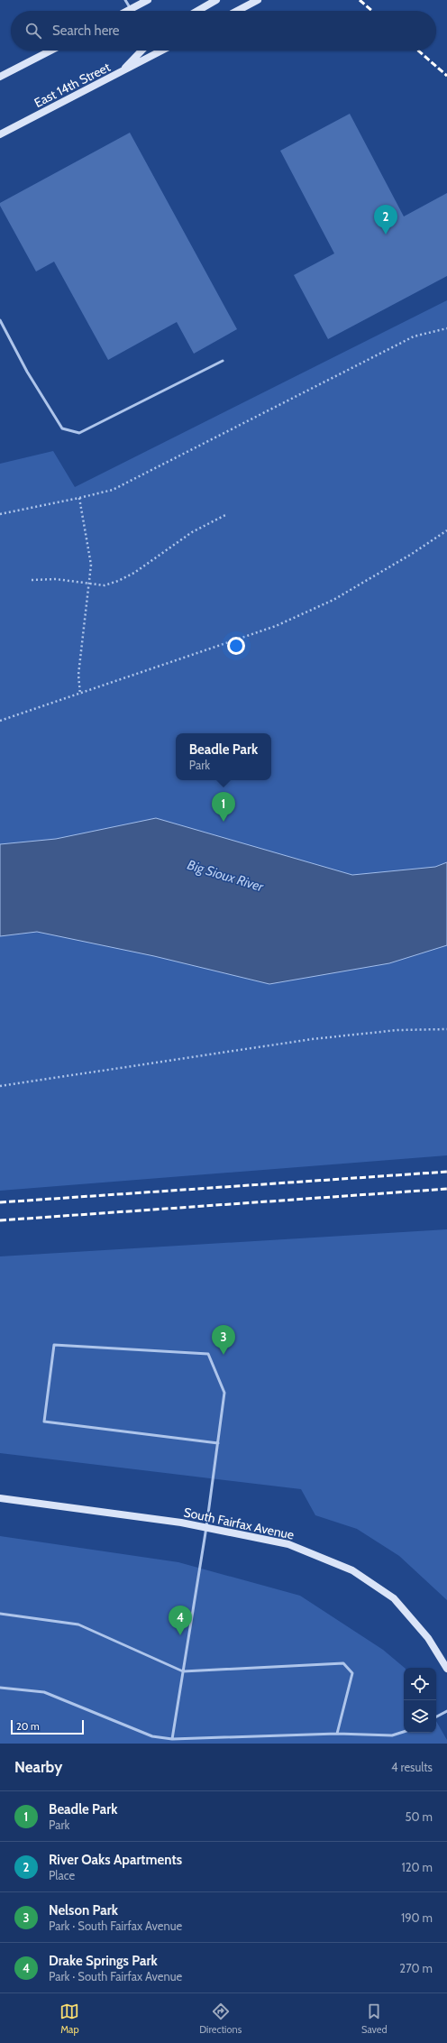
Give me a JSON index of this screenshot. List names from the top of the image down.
{
  "streets": {
    "street": ["East 14th Street", "South Fairfax Avenue"]
  },
  "water": ["Big Sioux River"],
  "scale_bar": "20 m",
  "page": {
    "search": "Search here",
    "pins": [
      "2",
      "1",
      "3",
      "4"
    ],
    "popup": ["Beadle Park", "Park"],
    "scale": "20 m",
    "heading": ["Nearby", "4 results"],
    "list": [
      {
        "mark": "1",
        "name": "Beadle Park",
        "note": "Park",
        "value": "50 m"
      },
      {
        "mark": "2",
        "name": "River Oaks Apartments",
        "note": "Place",
        "value": "120 m"
      },
      {
        "mark": "3",
        "name": "Nelson Park",
        "note": "Park · South Fairfax Avenue",
        "value": "190 m"
      },
      {
        "mark": "4",
        "name": "Drake Springs Park",
        "note": "Park · South Fairfax Avenue",
        "value": "270 m"
      }
    ],
    "nav": ["Map", "Directions", "Saved"]
  }
}
